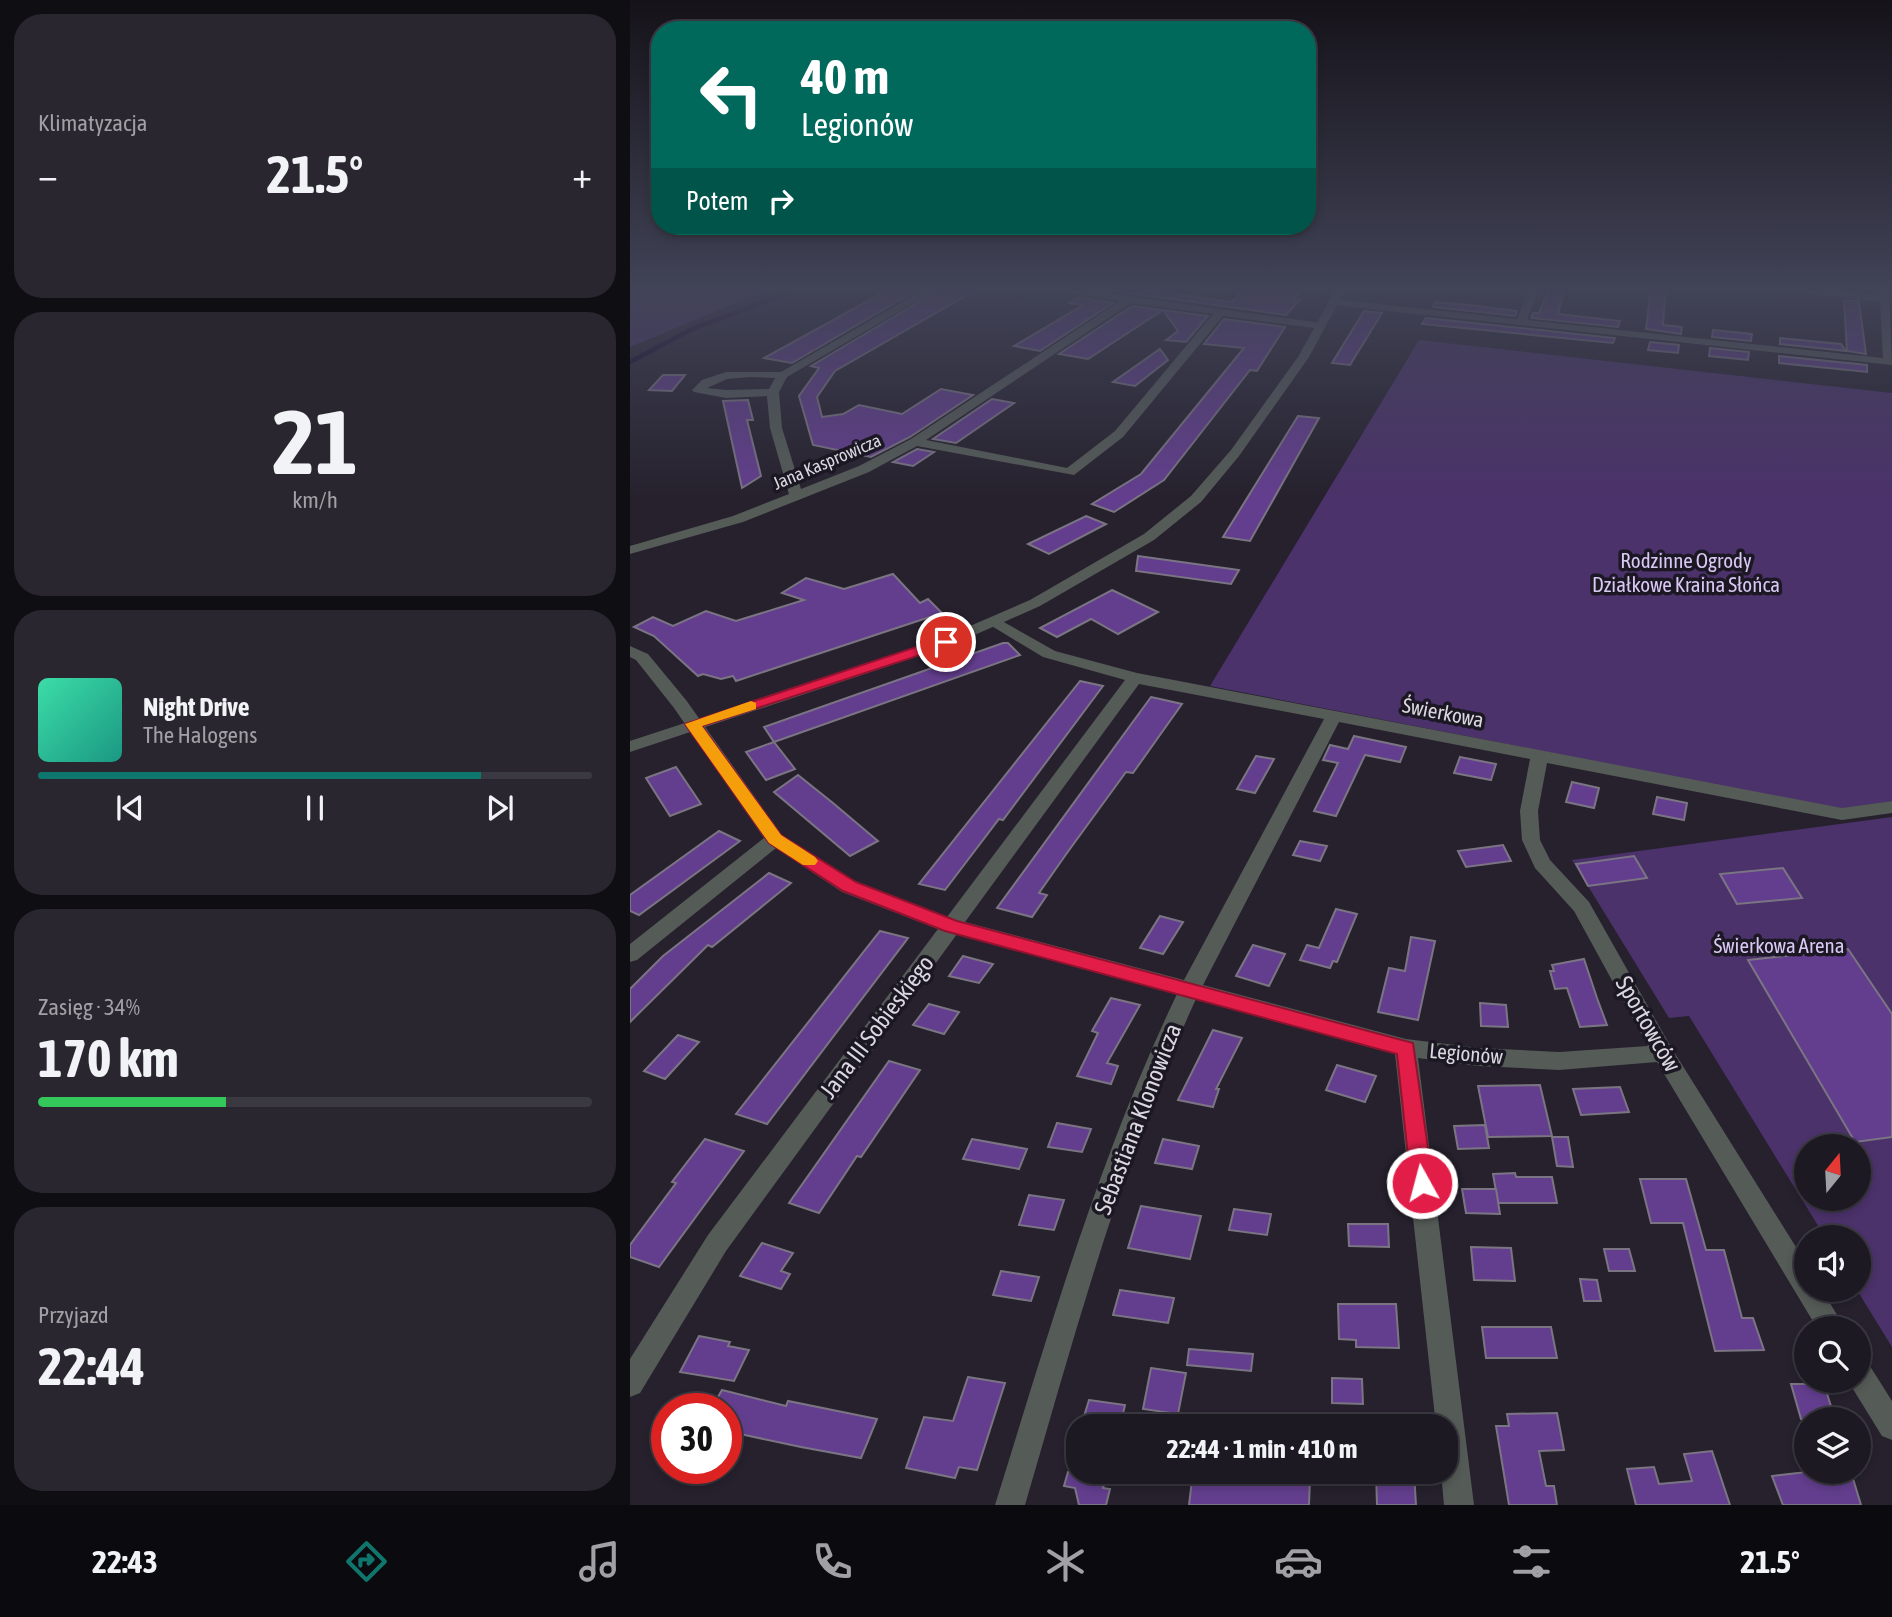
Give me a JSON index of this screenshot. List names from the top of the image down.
{
  "streets": {
    "street": [
      "Jana Kasprowicza",
      "Świerkowa",
      "Sportowców",
      "Jana III Sobieskiego",
      "Legionów",
      "Sebastiana Klonowicza"
    ]
  },
  "crossings": [
    ["Świerkowa", "Sportowców"],
    ["Świerkowa", "Jana III Sobieskiego"],
    ["Świerkowa", "Sebastiana Klonowicza"],
    ["Sportowców", "Legionów"],
    ["Jana III Sobieskiego", "Legionów"],
    ["Legionów", "Sebastiana Klonowicza"]
  ],
  "parks": ["Rodzinne Ogrody Działkowe Kraina Słońca", "Świerkowa Arena"],
  "north": "top",
  "page": {
    "tile": [
      "Klimatyzacja",
      ["21", "km/h"],
      ["Zasięg · 34%", "170 km"],
      ["Przyjazd", "22:44"]
    ],
    "turn": ["40 m", "Legionów"],
    "heat": ["−", "21.5°", "+"],
    "then": "Potem",
    "song": ["Night Drive", "The Halogens"],
    "limit": "30",
    "trip": "22:44 · 1 min · 410 m",
    "tabs": ["22:43", "21.5°"]
  }
}
